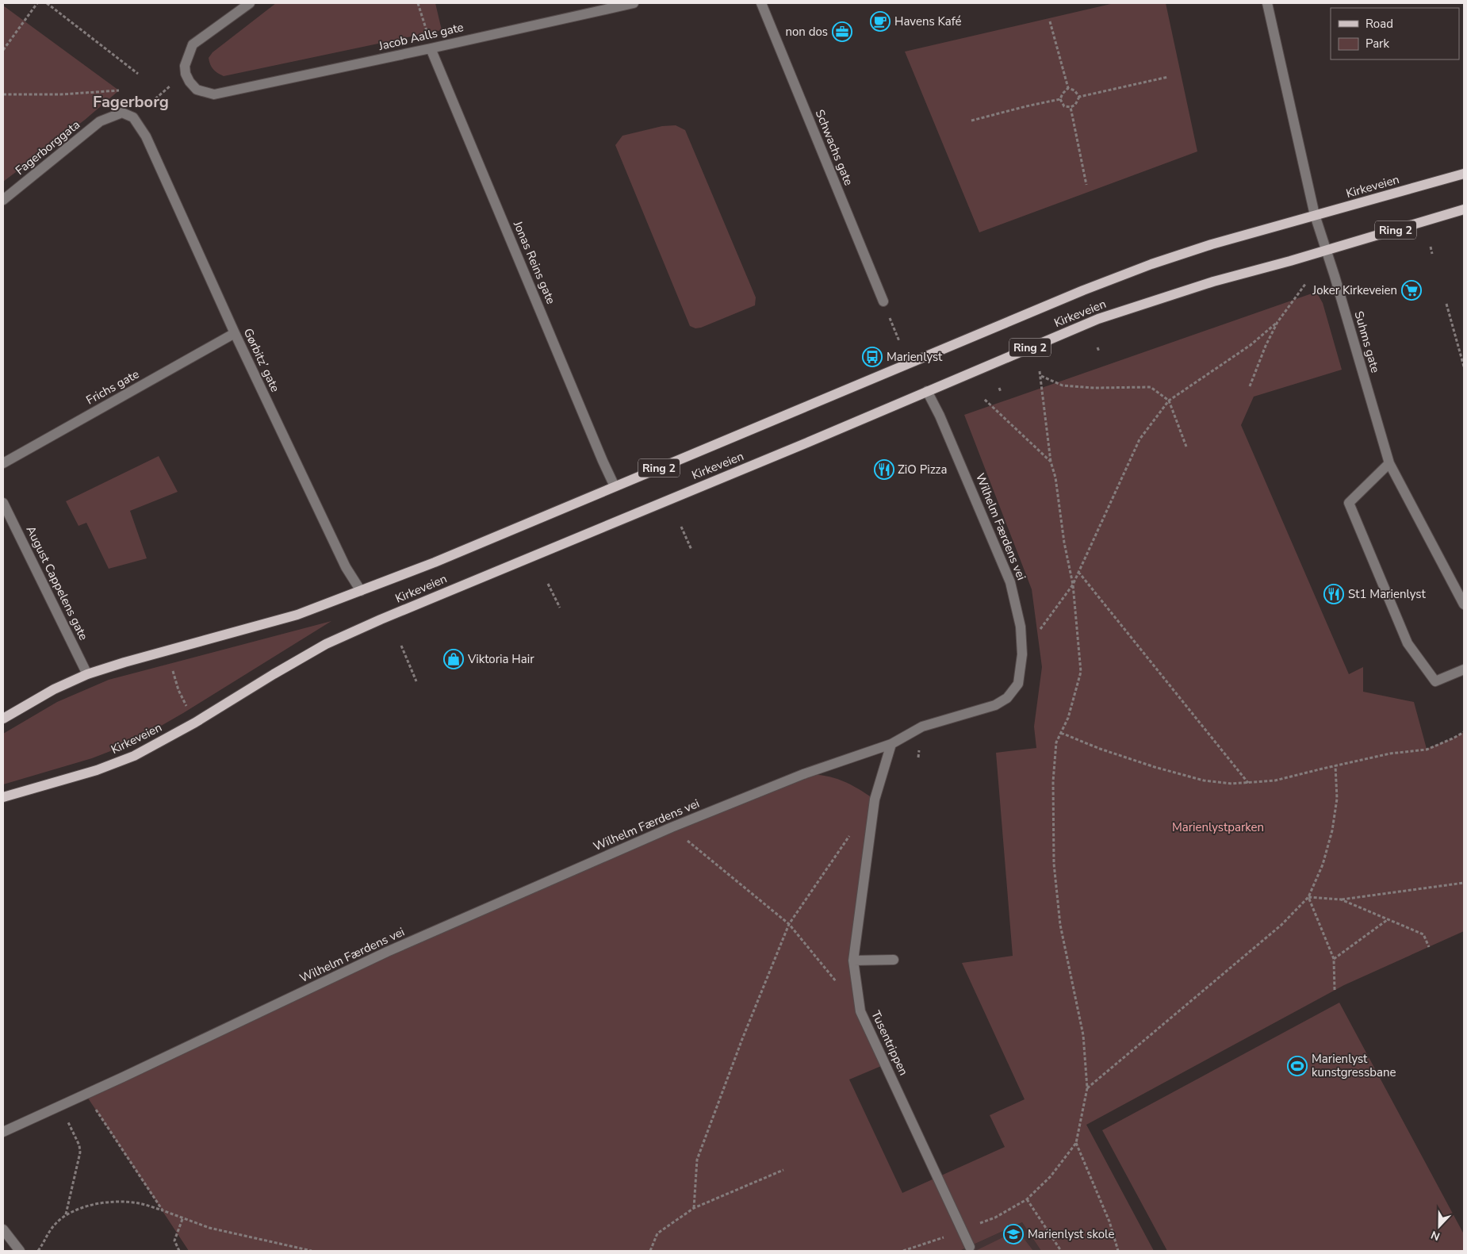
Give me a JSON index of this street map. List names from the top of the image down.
{
  "streets": {
    "main road": ["Kirkeveien", "Ring 2"],
    "street": [
      "Jacob Aalls gate",
      "Fagerborggata",
      "Schwachs gate",
      "Jonas Reins gate",
      "Suhms gate",
      "Gørbitz’ gate",
      "Frichs gate",
      "Wilhelm Færdens vei",
      "August Cappelens gate",
      "Tusentrippen"
    ]
  },
  "crossings": [
    ["Jacob Aalls gate", "Jonas Reins gate"],
    ["Fagerborggata", "Gørbitz’ gate"],
    ["Kirkeveien", "Jonas Reins gate"],
    ["Kirkeveien", "Suhms gate"],
    ["Kirkeveien", "Gørbitz’ gate"],
    ["Kirkeveien", "Wilhelm Færdens vei"],
    ["Kirkeveien", "August Cappelens gate"],
    ["Gørbitz’ gate", "Frichs gate"],
    ["Wilhelm Færdens vei", "Tusentrippen"]
  ],
  "districts": ["Fagerborg"],
  "parks": ["Marienlystparken"],
  "places": {
    "cafe": ["Havens Kafé"],
    "office": ["non dos"],
    "supermarket": ["Joker Kirkeveien"],
    "bus stop": ["Marienlyst"],
    "restaurant": ["ZiO Pizza", "St1 Marienlyst"],
    "shop": ["Viktoria Hair"],
    "sports": ["Marienlyst kunstgressbane"],
    "school or university": ["Marienlyst skole"]
  },
  "legend": ["Road", "Park"],
  "north": "bottom"
}
